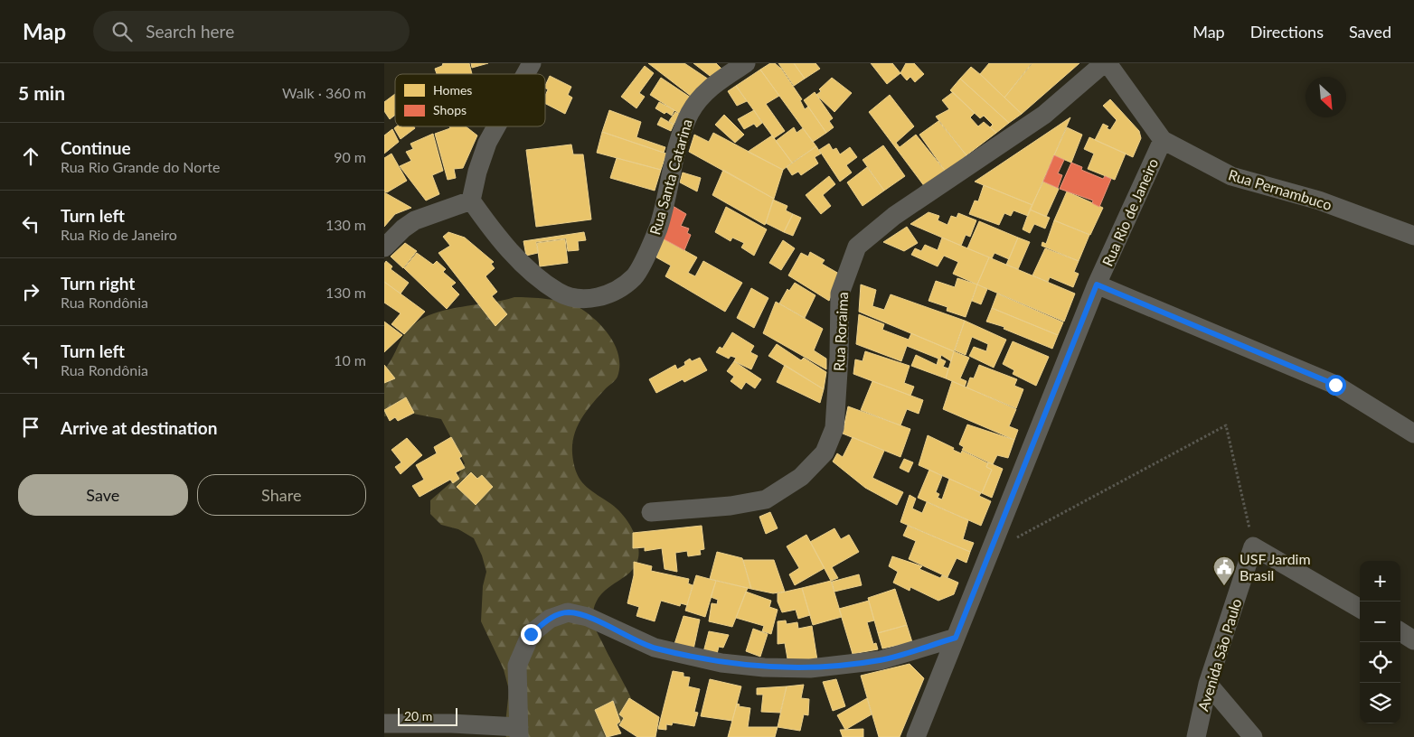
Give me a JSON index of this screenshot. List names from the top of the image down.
{
  "streets": {
    "street": [
      "Rua Santa Catarina",
      "Rua Pernambuco",
      "Rua Rio de Janeiro",
      "Rua Roraima",
      "Avenida São Paulo"
    ]
  },
  "crossings": [
    ["Rua Pernambuco", "Rua Rio de Janeiro"]
  ],
  "places": {
    "public building": ["USF Jardim Brasil"]
  },
  "legend": ["Homes", "Shops"],
  "scale_bar": "20 m",
  "north": "bottom right",
  "page": {
    "header": "Map",
    "search": "Search here",
    "nav": ["Map", "Directions", "Saved"],
    "heading": ["5 min", "Walk · 360 m"],
    "list": [
      ["Continue", "Rua Rio Grande do Norte", "90 m"],
      ["Turn left", "Rua Rio de Janeiro", "130 m"],
      ["Turn right", "Rua Rondônia", "130 m"],
      ["Turn left", "Rua Rondônia", "10 m"],
      "Arrive at destination"
    ],
    "buttons": ["Save", "Share"],
    "map_buttons": ["+", "−"],
    "scale": "20 m"
  }
}
